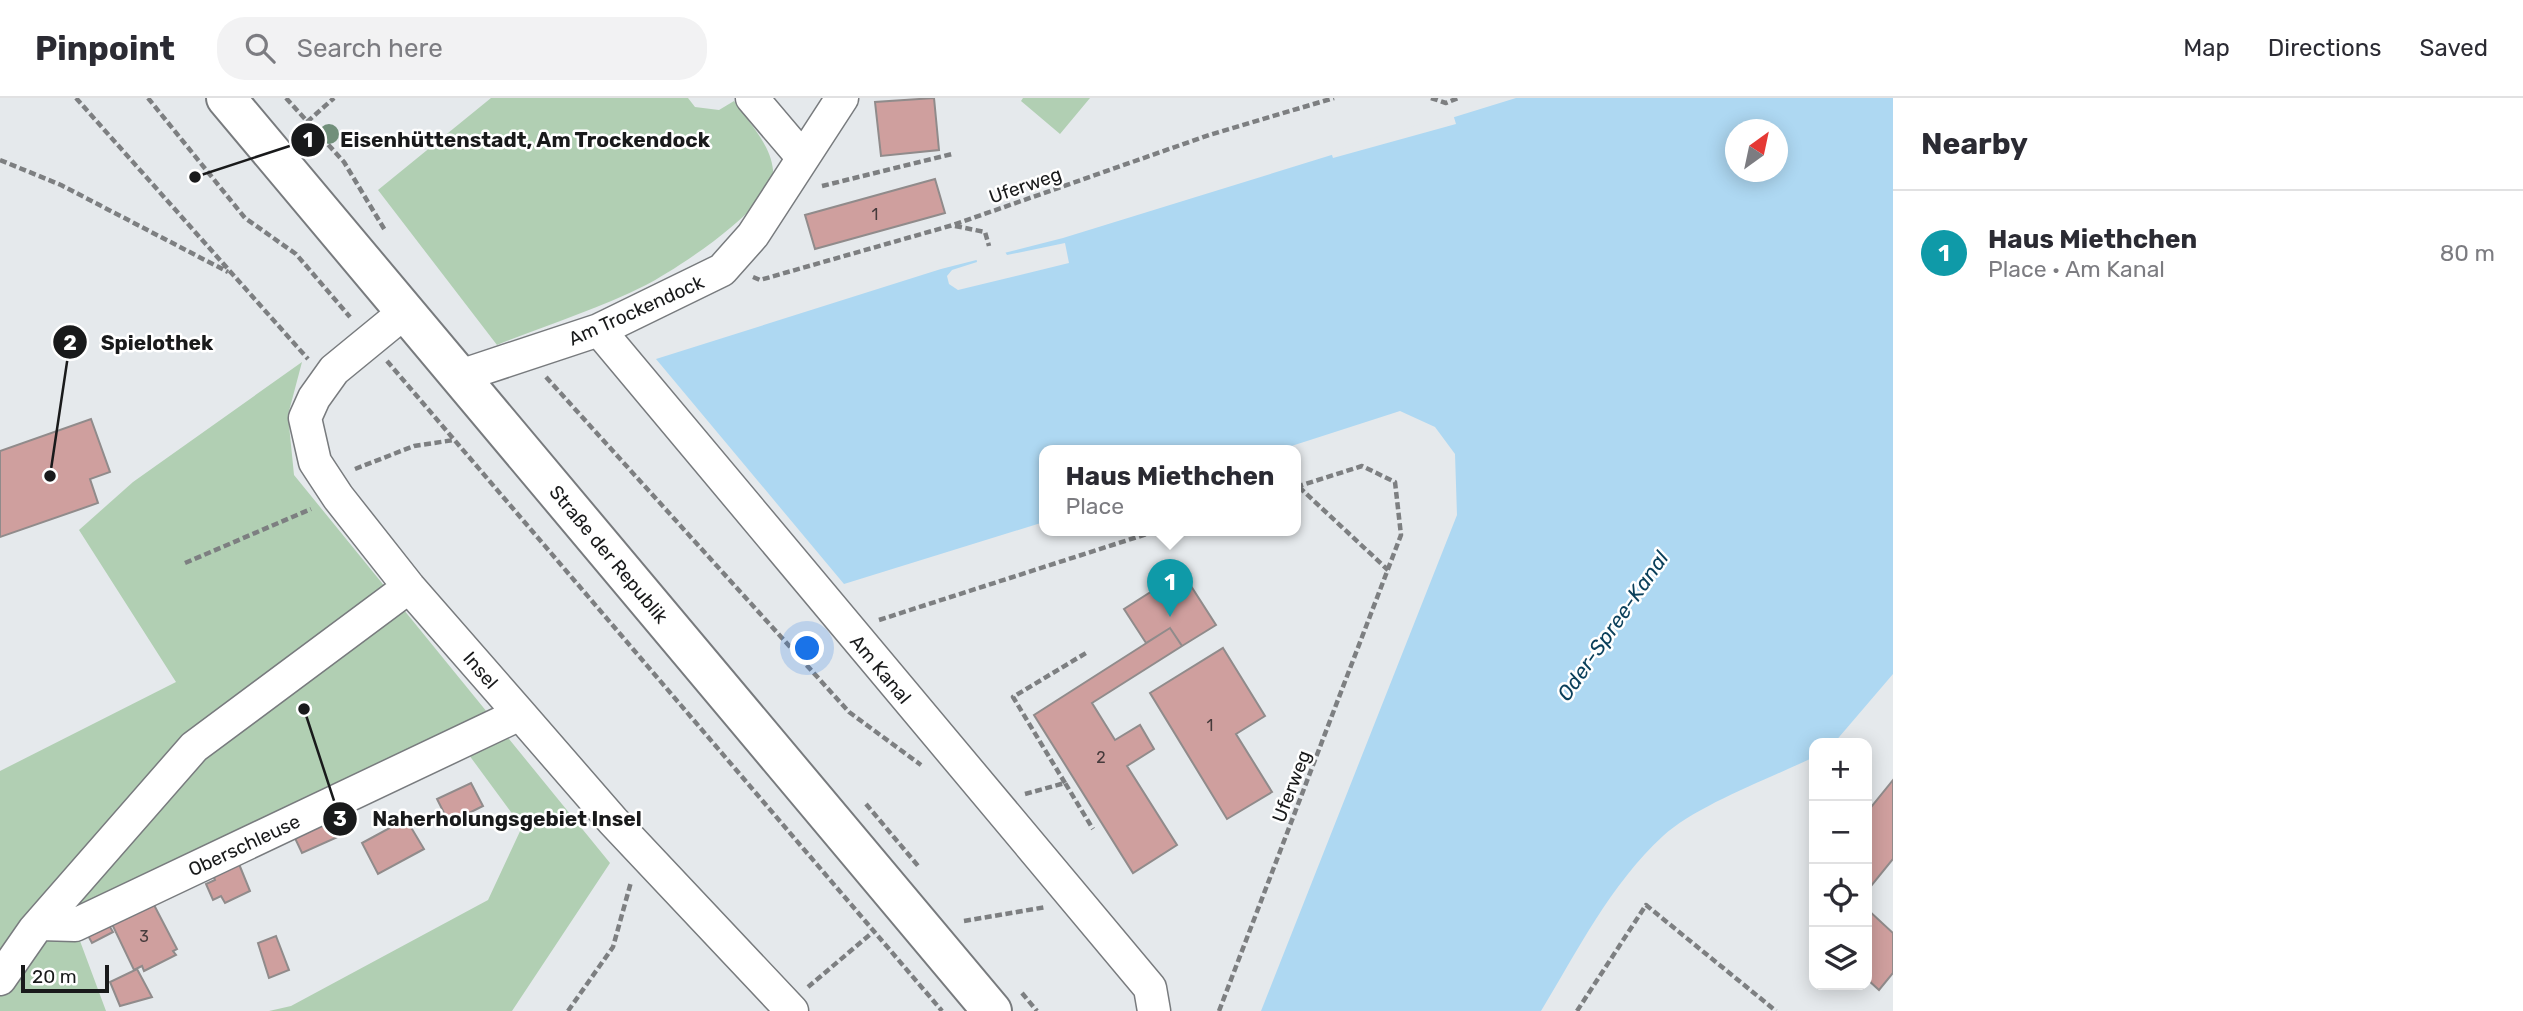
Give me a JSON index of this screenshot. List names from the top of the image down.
{
  "streets": {
    "main road": ["Straße der Republik"],
    "street": [
      "Am Trockendock",
      "Am Kanal",
      "Insel",
      "Oberschleuse"
    ],
    "path": ["Uferweg"]
  },
  "crossings": [
    ["Uferweg", "Am Trockendock"],
    ["Am Trockendock", "Straße der Republik"],
    ["Am Trockendock", "Am Kanal"],
    ["Straße der Republik", "Insel"],
    ["Insel", "Oberschleuse"]
  ],
  "water": ["Oder-Spree-Kanal"],
  "places": ["Eisenhüttenstadt, Am Trockendock", "Spielothek", "Naherholungsgebiet Insel"],
  "house_numbers": [
    "1",
    "1",
    "2",
    "3"
  ],
  "scale_bar": "20 m",
  "north": "top right",
  "page": {
    "header": "Pinpoint",
    "search": "Search here",
    "nav": ["Map", "Directions", "Saved"],
    "heading": "Nearby",
    "list": [
      {
        "mark": "1",
        "name": "Haus Miethchen",
        "note": "Place · Am Kanal",
        "value": "80 m"
      }
    ],
    "popup": ["Haus Miethchen", "Place"],
    "pins": "1",
    "map_buttons": ["+", "−"],
    "scale": "20 m"
  }
}
